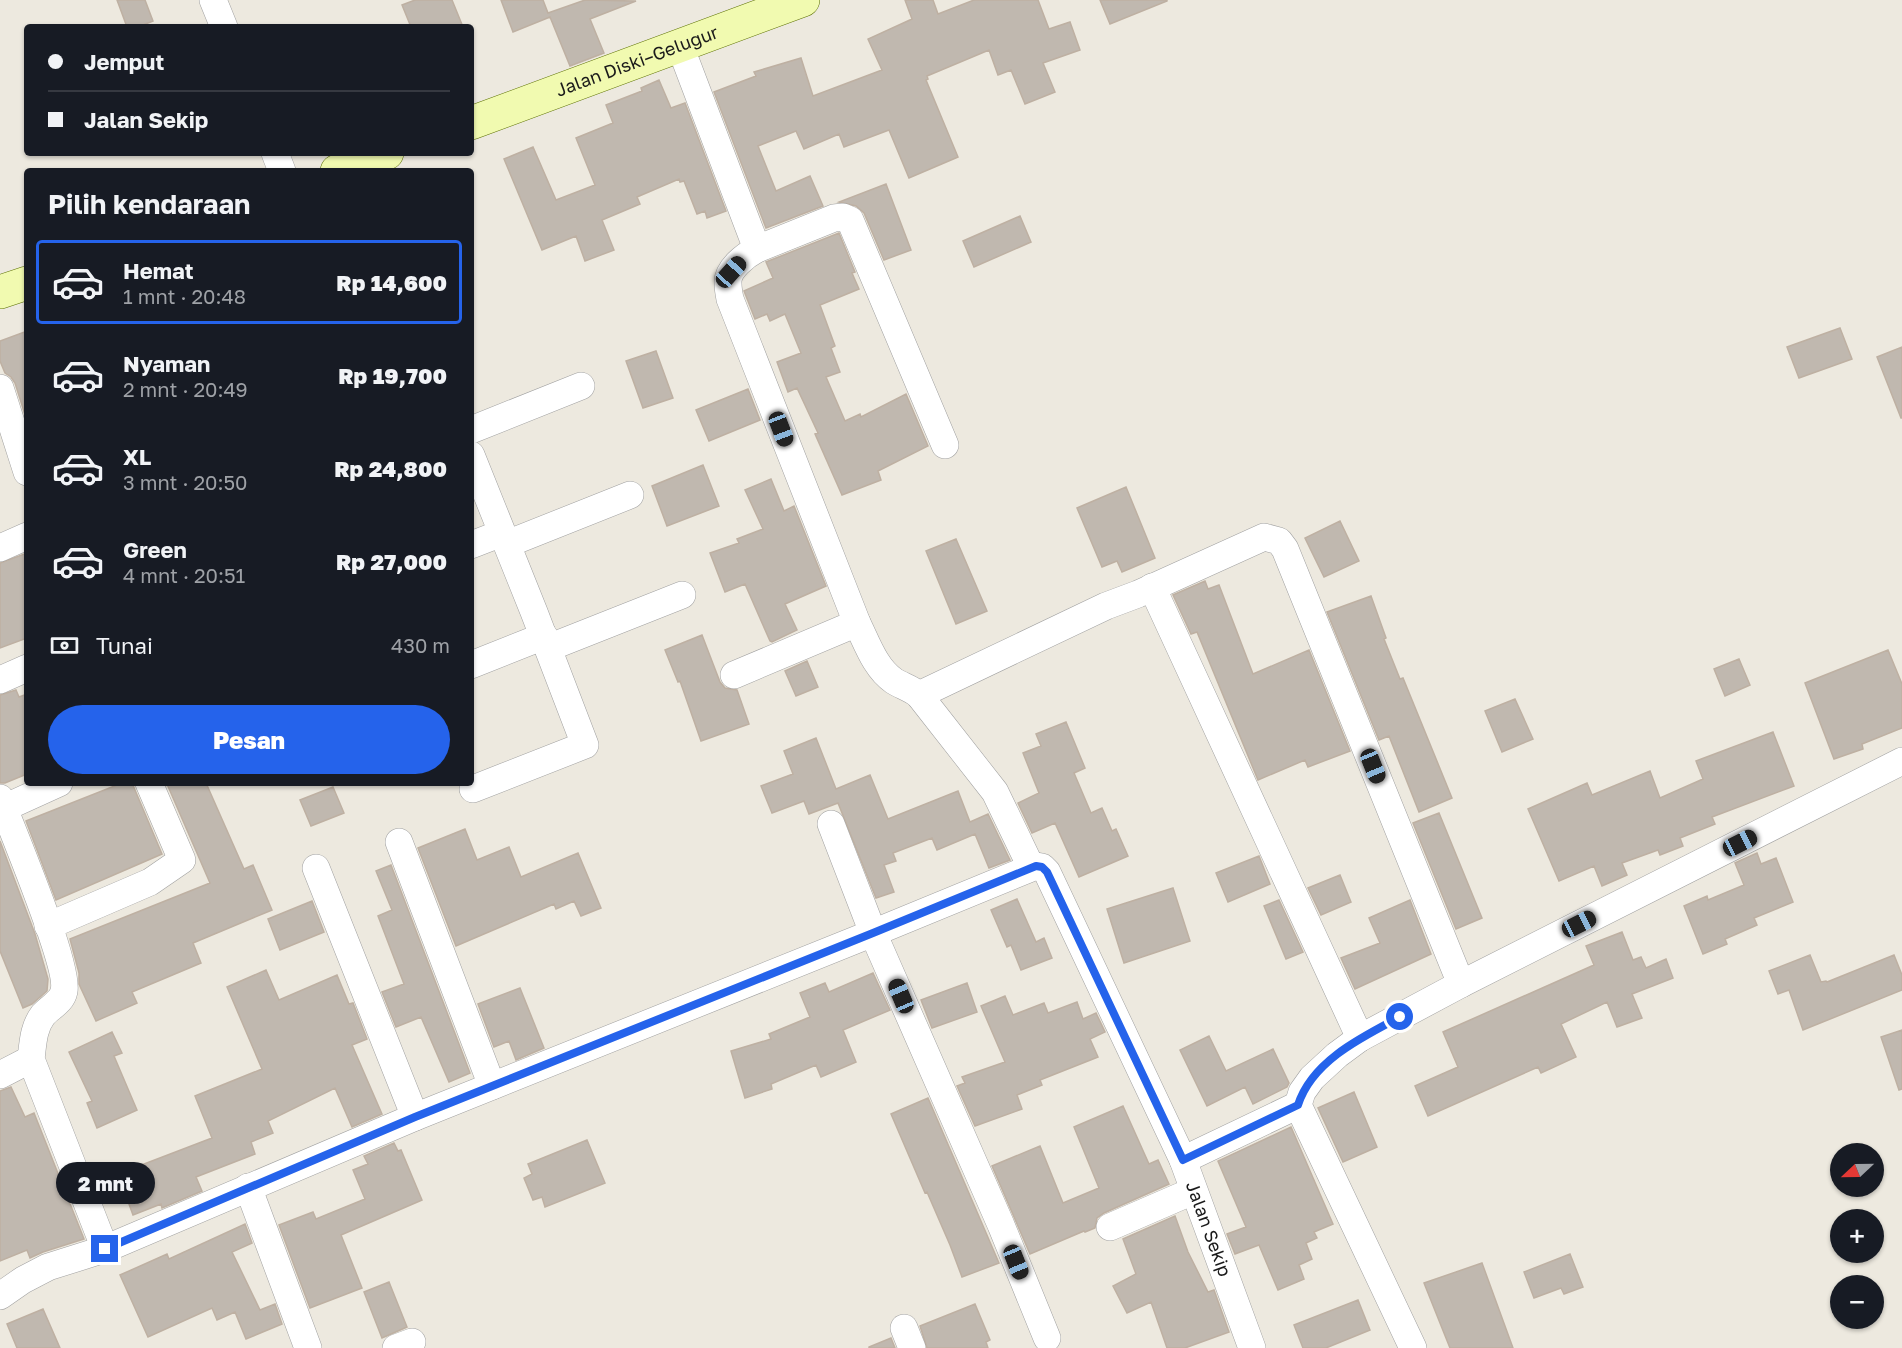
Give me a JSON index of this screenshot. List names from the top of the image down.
{
  "streets": {
    "main road": ["Jalan Diski–Gelugur"],
    "street": ["Jalan Sekip"]
  },
  "north": "left",
  "page": {
    "banner": ["Jemput", "Jalan Sekip"],
    "heading": "Pilih kendaraan",
    "list": [
      {
        "name": "Hemat",
        "note": "1 mnt · 20:48",
        "value": "Rp 14,600"
      },
      {
        "name": "Nyaman",
        "note": "2 mnt · 20:49",
        "value": "Rp 19,700"
      },
      {
        "name": "XL",
        "note": "3 mnt · 20:50",
        "value": "Rp 24,800"
      },
      {
        "name": "Green",
        "note": "4 mnt · 20:51",
        "value": "Rp 27,000"
      }
    ],
    "pay": ["Tunai", "430 m"],
    "buttons": "Pesan",
    "map_buttons": ["+", "−"],
    "bubble": "2 mnt"
  }
}
